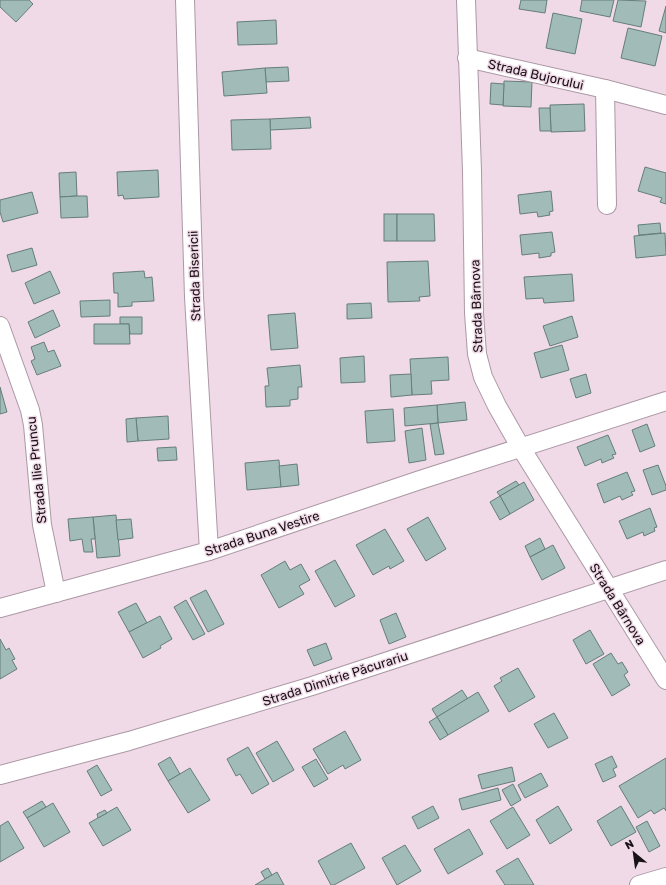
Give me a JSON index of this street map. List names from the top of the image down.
{
  "streets": {
    "street": [
      "Strada Bujorului",
      "Strada Bisericii",
      "Strada Bârnova",
      "Strada Ilie Pruncu",
      "Strada Buna Vestire",
      "Strada Dimitrie Păcurariu"
    ]
  },
  "crossings": [
    ["Strada Bujorului", "Strada Bârnova"],
    ["Strada Bisericii", "Strada Buna Vestire"],
    ["Strada Bârnova", "Strada Buna Vestire"],
    ["Strada Bârnova", "Strada Dimitrie Păcurariu"],
    ["Strada Ilie Pruncu", "Strada Buna Vestire"]
  ],
  "north": "top left"
}
